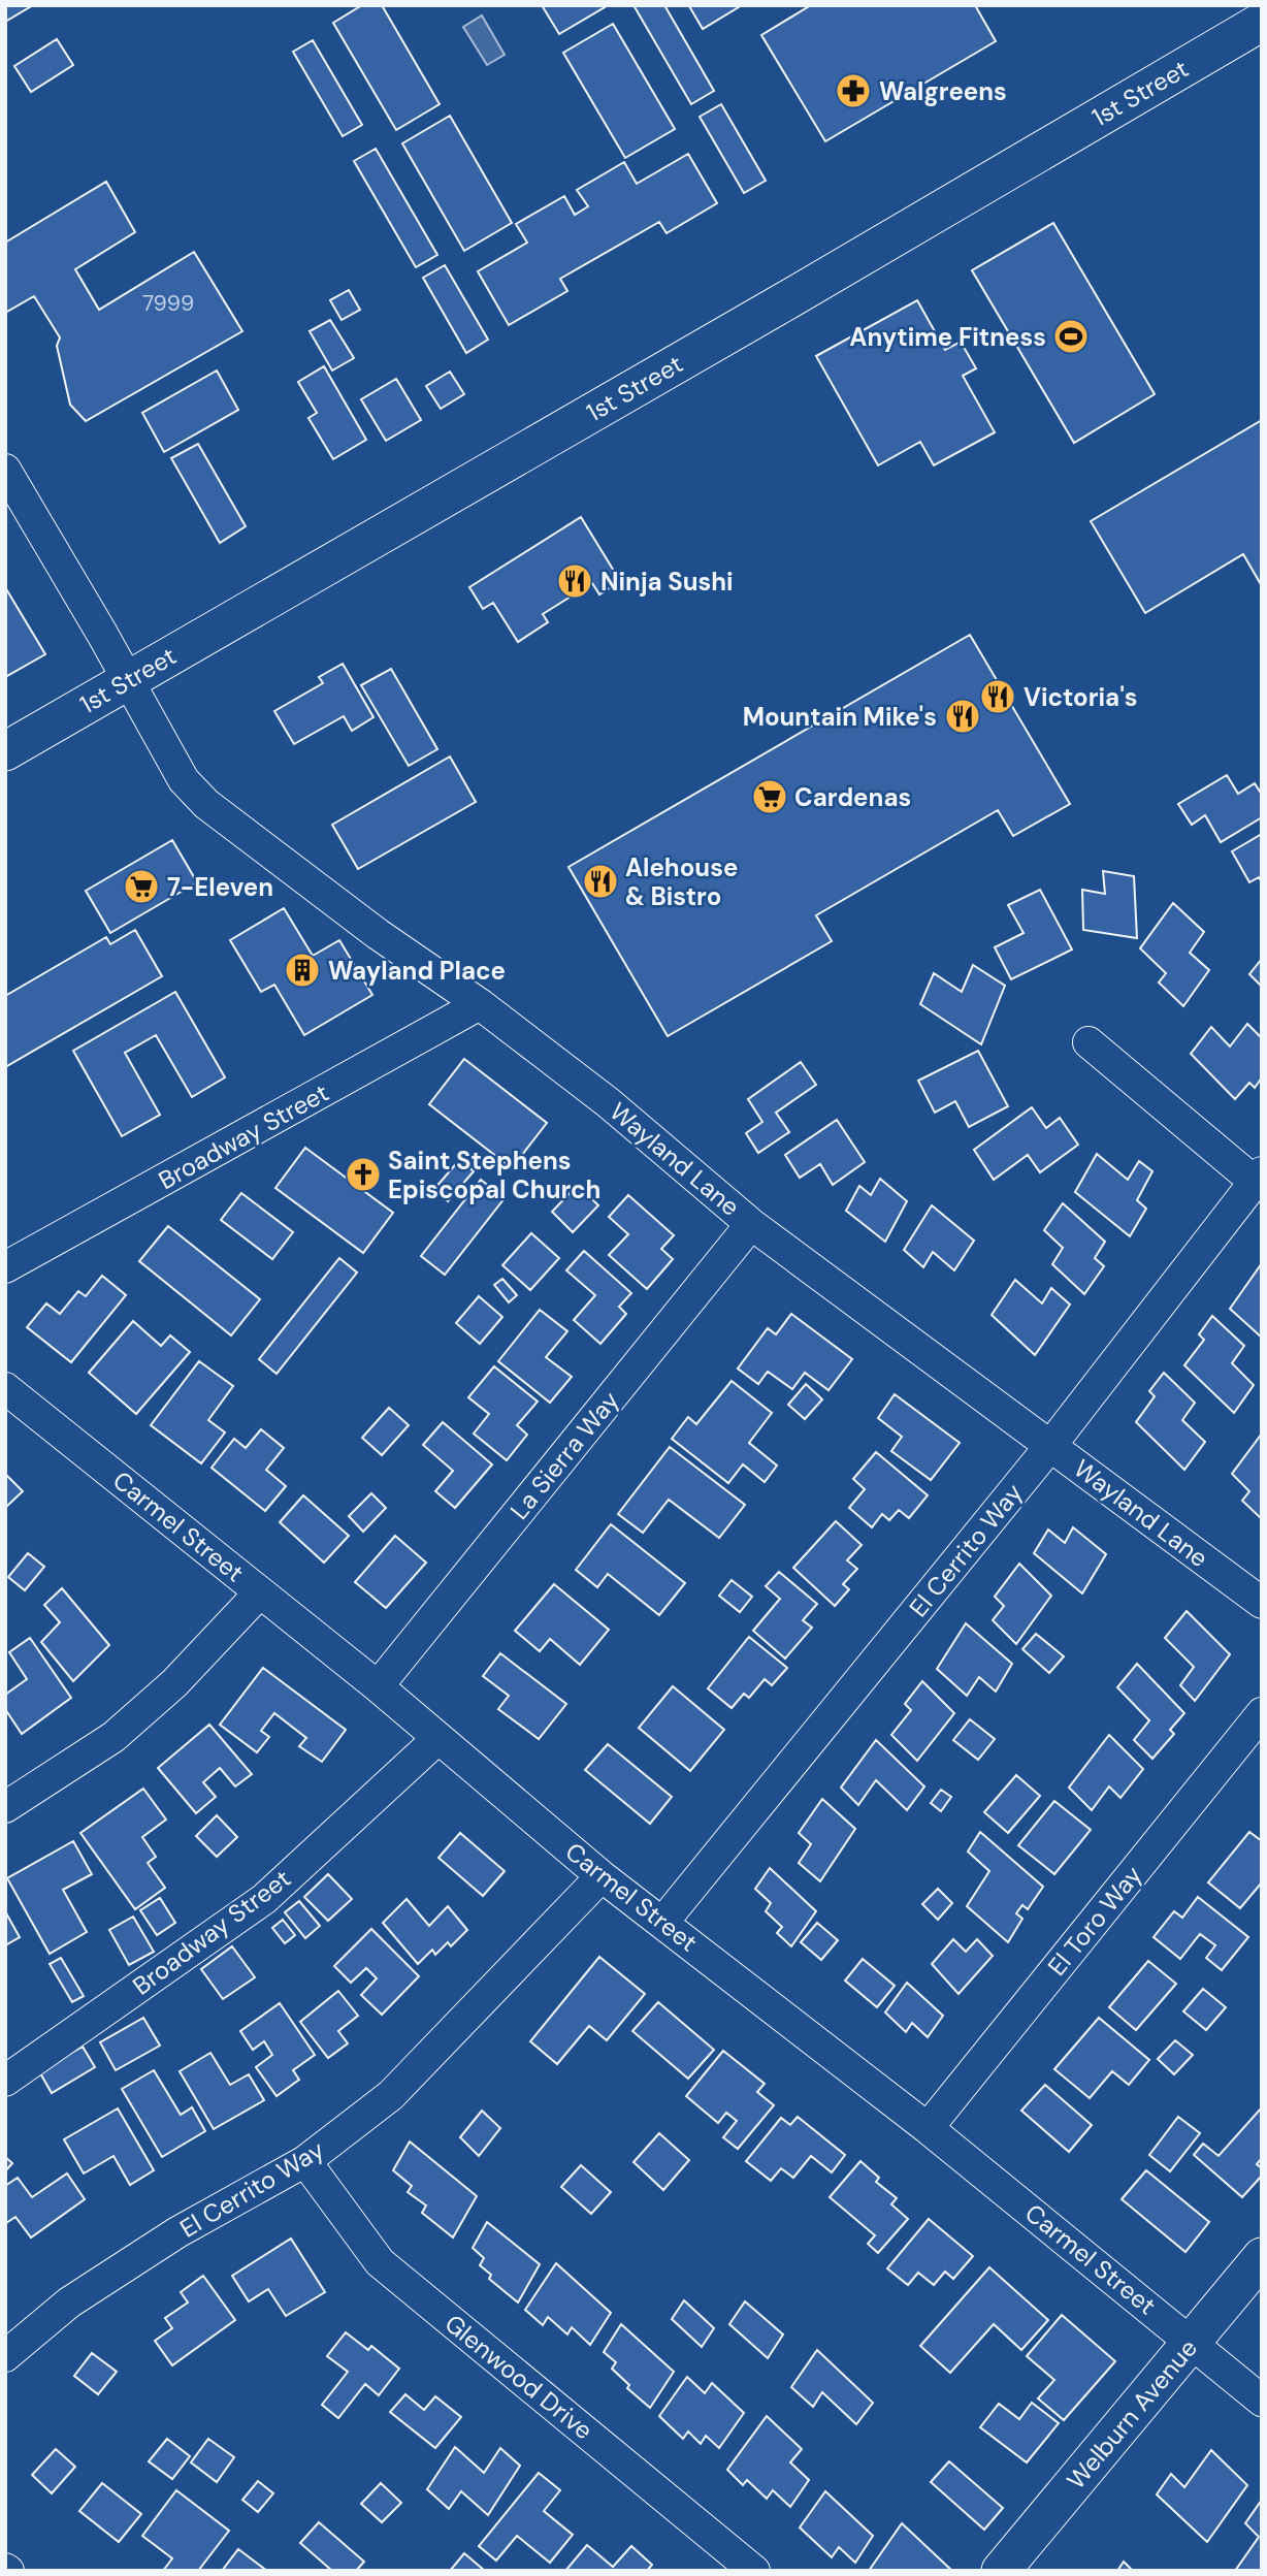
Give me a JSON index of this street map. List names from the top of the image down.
{
  "streets": {
    "main road": ["1st Street", "Welburn Avenue"],
    "street": [
      "Broadway Street",
      "Wayland Lane",
      "La Sierra Way",
      "Carmel Street",
      "El Cerrito Way",
      "El Toro Way",
      "Glenwood Drive"
    ]
  },
  "crossings": [
    ["1st Street", "Wayland Lane"],
    ["Broadway Street", "Wayland Lane"],
    ["Broadway Street", "Carmel Street"],
    ["Wayland Lane", "La Sierra Way"],
    ["Wayland Lane", "El Cerrito Way"],
    ["La Sierra Way", "Carmel Street"],
    ["Carmel Street", "El Cerrito Way"],
    ["Carmel Street", "El Toro Way"],
    ["Carmel Street", "Welburn Avenue"],
    ["El Cerrito Way", "Glenwood Drive"]
  ],
  "places": {
    "pharmacy": ["Walgreens"],
    "sports": ["Anytime Fitness"],
    "restaurant": [
      "Ninja Sushi",
      "Victoria's",
      "Mountain Mike's",
      "Alehouse & Bistro"
    ],
    "supermarket": ["Cardenas", "7-Eleven"],
    "building": ["Wayland Place"],
    "church": ["Saint Stephens Episcopal Church"]
  },
  "house_numbers": ["7999"]
}
